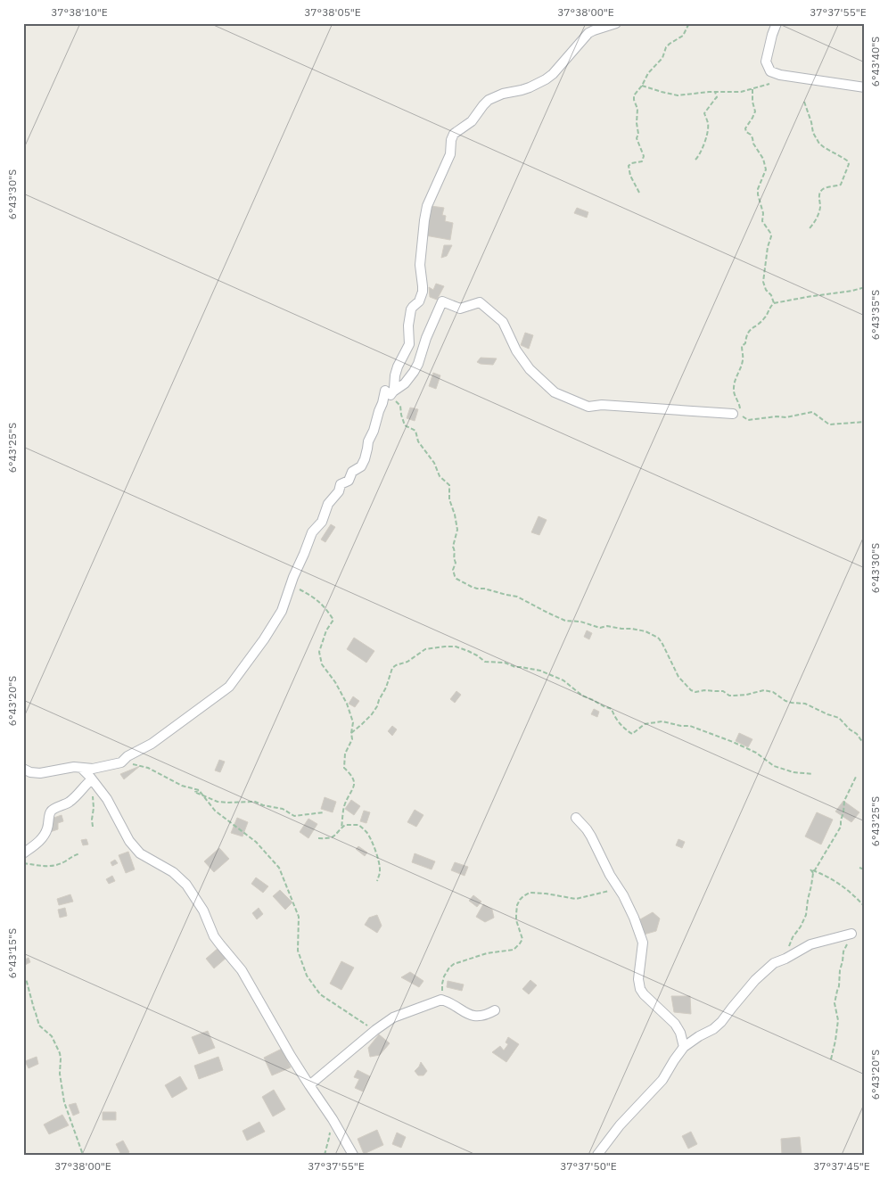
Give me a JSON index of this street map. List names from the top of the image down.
{
  "coordinates": [
    "37°38'10\"E",
    "37°38'05\"E",
    "37°38'00\"E",
    "37°37'55\"E",
    "6°43'40\"S",
    "6°43'30\"S",
    "6°43'35\"S",
    "6°43'25\"S",
    "6°43'20\"S",
    "6°43'15\"S",
    "37°37'50\"E",
    "37°37'45\"E"
  ]
}
